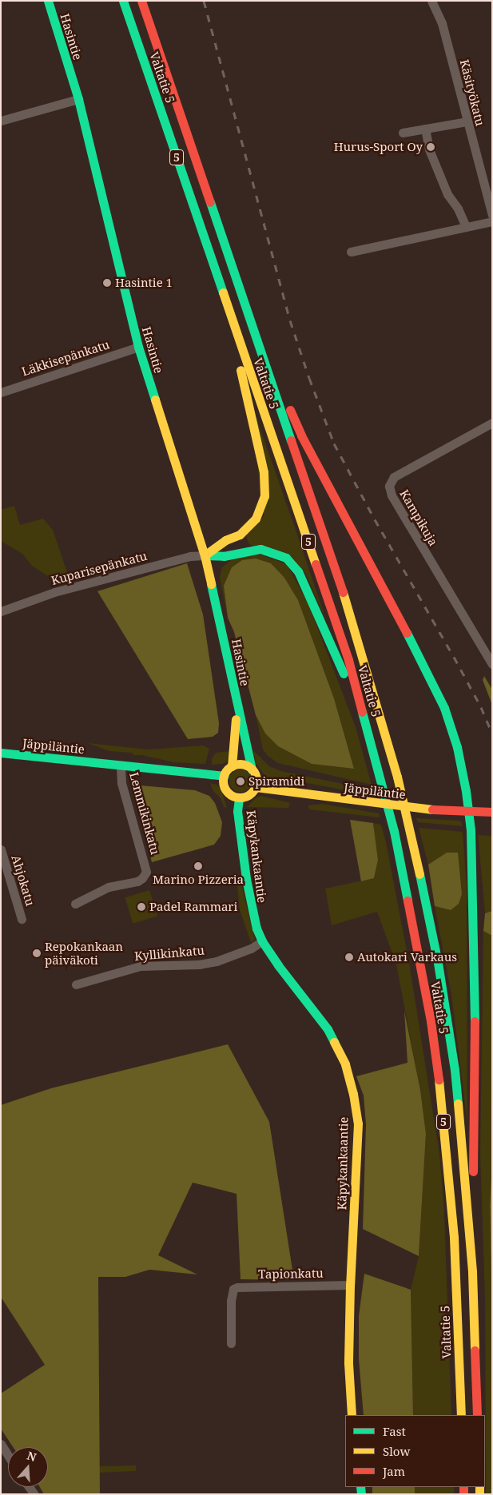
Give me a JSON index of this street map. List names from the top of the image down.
{
  "streets": {
    "main road": [
      "Hasintie",
      "Valtatie 5",
      "5",
      "Jäppiläntie",
      "Käpykankaantie"
    ],
    "street": [
      "Käsityökatu",
      "Läkkisepänkatu",
      "Kampikuja",
      "Kuparisepänkatu",
      "Lemmikinkatu",
      "Ahjokatu",
      "Kyllikinkatu",
      "Tapionkatu"
    ]
  },
  "crossings": [
    ["Hasintie", "Läkkisepänkatu"],
    ["Hasintie", "Kuparisepänkatu"],
    ["Hasintie", "Jäppiläntie"],
    ["Hasintie", "Käpykankaantie"],
    ["Jäppiläntie", "Lemmikinkatu"],
    ["Jäppiläntie", "Käpykankaantie"],
    ["Käpykankaantie", "Kyllikinkatu"],
    ["Käpykankaantie", "Tapionkatu"]
  ],
  "places": [
    "Hurus-Sport Oy",
    "Hasintie 1",
    "Spiramidi",
    "Marino Pizzeria",
    "Padel Rammari",
    "Repokankaan päiväkoti",
    "Autokari Varkaus"
  ],
  "legend": ["Fast", "Slow", "Jam"],
  "north": "top"
}
